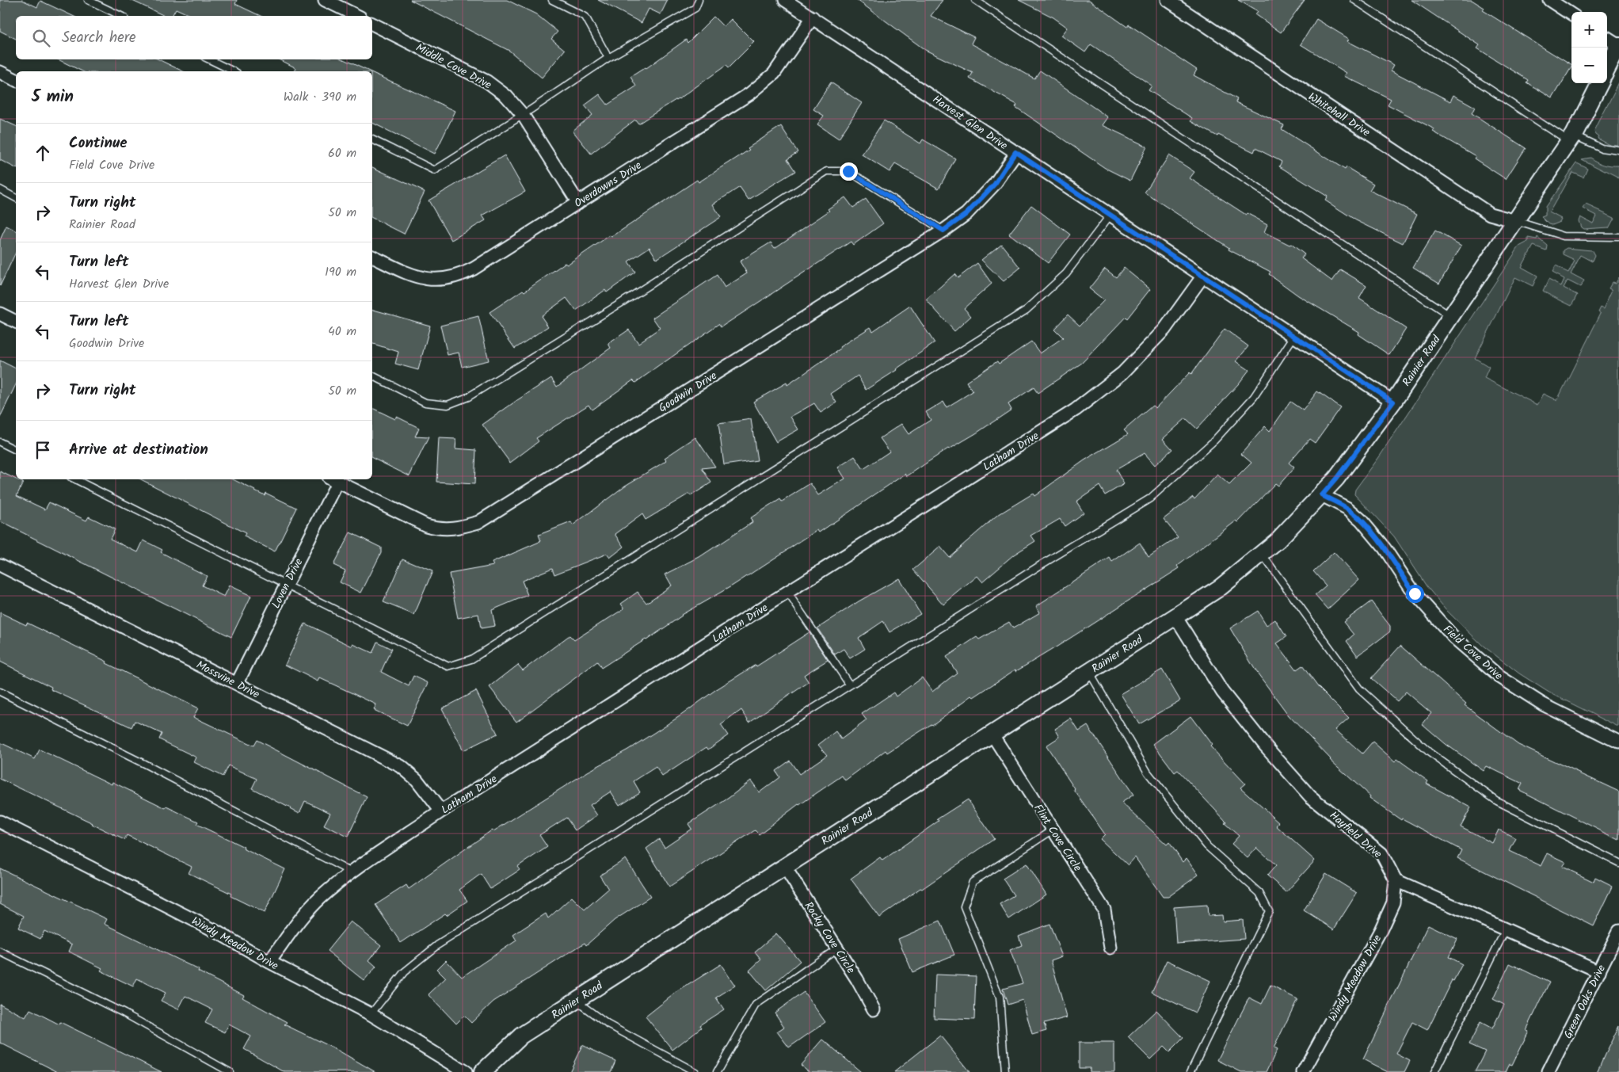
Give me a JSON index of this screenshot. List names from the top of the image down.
{
  "streets": {
    "street": [
      "Middle Cove Drive",
      "Whitehall Drive",
      "Harvest Glen Drive",
      "Overdowns Drive",
      "Rainier Road",
      "Goodwin Drive",
      "Latham Drive",
      "Loven Drive",
      "Field Cove Drive",
      "Mossvine Drive",
      "Hayfield Drive",
      "Flint Cove Circle",
      "Rocky Cove Circle",
      "Windy Meadow Drive",
      "Green Oaks Drive"
    ]
  },
  "crossings": [
    ["Middle Cove Drive", "Overdowns Drive"],
    ["Whitehall Drive", "Rainier Road"],
    ["Harvest Glen Drive", "Overdowns Drive"],
    ["Harvest Glen Drive", "Rainier Road"],
    ["Harvest Glen Drive", "Goodwin Drive"],
    ["Harvest Glen Drive", "Latham Drive"],
    ["Rainier Road", "Field Cove Drive"],
    ["Rainier Road", "Hayfield Drive"],
    ["Rainier Road", "Flint Cove Circle"],
    ["Rainier Road", "Rocky Cove Circle"],
    ["Goodwin Drive", "Loven Drive"],
    ["Latham Drive", "Mossvine Drive"],
    ["Latham Drive", "Windy Meadow Drive"],
    ["Loven Drive", "Mossvine Drive"],
    ["Hayfield Drive", "Windy Meadow Drive"]
  ],
  "page": {
    "map_buttons": ["+", "−"],
    "search": "Search here",
    "heading": ["5 min", "Walk · 390 m"],
    "list": [
      ["Continue", "Field Cove Drive", "60 m"],
      ["Turn right", "Rainier Road", "50 m"],
      ["Turn left", "Harvest Glen Drive", "190 m"],
      ["Turn left", "Goodwin Drive", "40 m"],
      ["Turn right", "50 m"],
      "Arrive at destination"
    ]
  }
}
